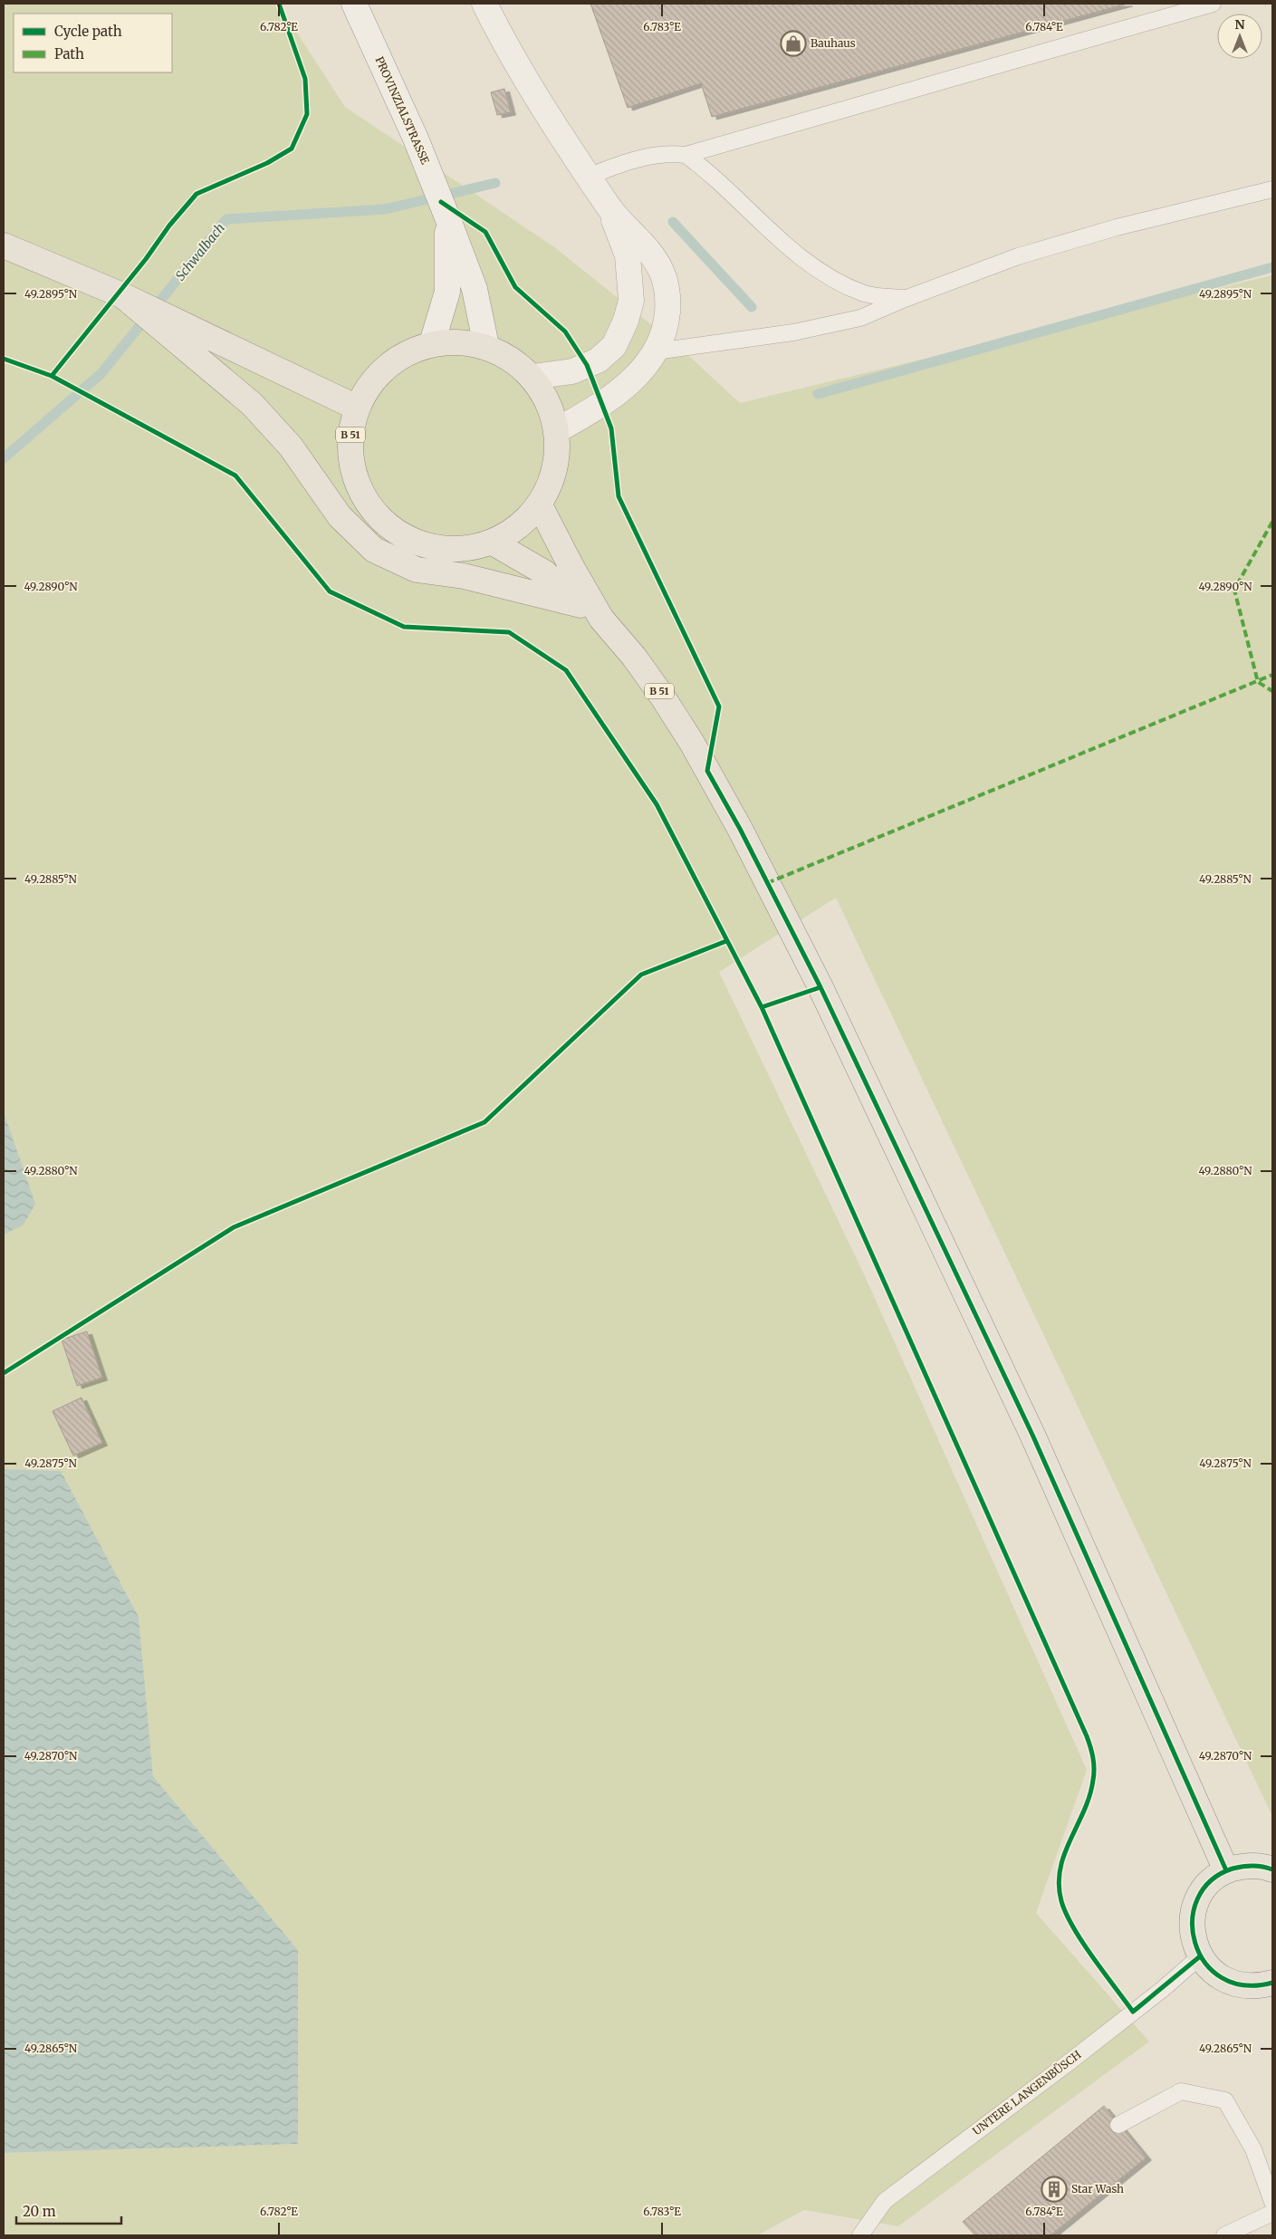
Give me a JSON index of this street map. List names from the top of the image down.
{
  "streets": {
    "main road": ["B 51"],
    "street": ["PROVINZIALSTRASSE"],
    "lane": ["UNTERE LANGENBÜSCH"]
  },
  "crossings": [
    ["PROVINZIALSTRASSE", "B 51"]
  ],
  "water": ["Schwalbach"],
  "places": {
    "shop": ["Bauhaus"],
    "building": ["Star Wash"]
  },
  "legend": ["Cycle path", "Path"],
  "scale_bar": "20 m",
  "north": "top",
  "coordinates": [
    "6.782°E",
    "6.783°E",
    "6.784°E",
    "49.2895°N",
    "49.2890°N",
    "49.2885°N",
    "49.2880°N",
    "49.2875°N",
    "49.2870°N",
    "49.2865°N"
  ]
}
